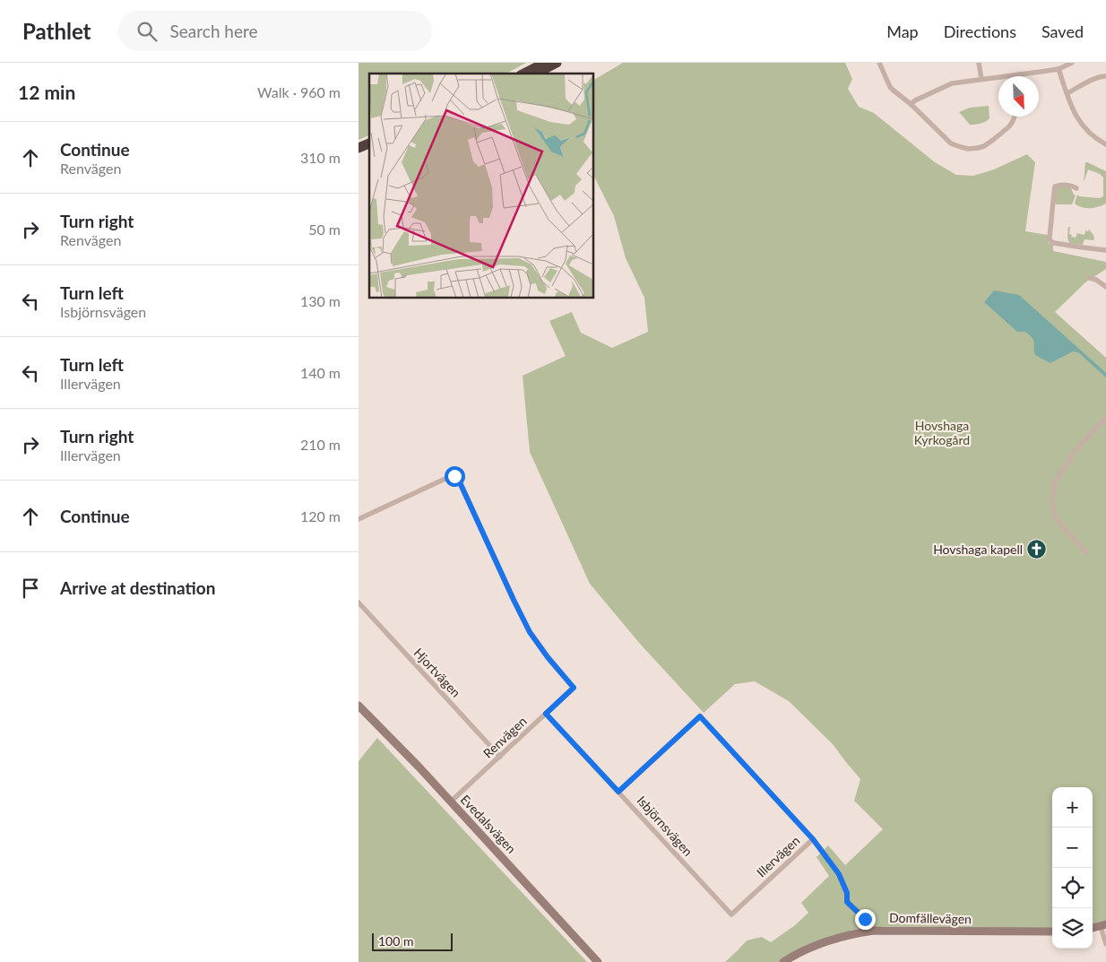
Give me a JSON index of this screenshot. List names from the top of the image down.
{
  "streets": {
    "street": [
      "Hjortvägen",
      "Renvägen",
      "Evedalsvägen",
      "Isbjörnsvägen",
      "Illervägen",
      "Domfällevägen"
    ]
  },
  "crossings": [
    ["Hjortvägen", "Renvägen"],
    ["Renvägen", "Evedalsvägen"],
    ["Renvägen", "Isbjörnsvägen"],
    ["Isbjörnsvägen", "Illervägen"]
  ],
  "parks": ["Hovshaga Kyrkogård"],
  "places": {
    "church": ["Hovshaga kapell"]
  },
  "scale_bar": "100 m",
  "north": "bottom right",
  "page": {
    "header": "Pathlet",
    "search": "Search here",
    "nav": ["Map", "Directions", "Saved"],
    "heading": ["12 min", "Walk · 960 m"],
    "list": [
      ["Continue", "Renvägen", "310 m"],
      ["Turn right", "Renvägen", "50 m"],
      ["Turn left", "Isbjörnsvägen", "130 m"],
      ["Turn left", "Illervägen", "140 m"],
      ["Turn right", "Illervägen", "210 m"],
      ["Continue", "120 m"],
      "Arrive at destination"
    ],
    "map_buttons": ["+", "−"],
    "scale": "100 m"
  }
}
